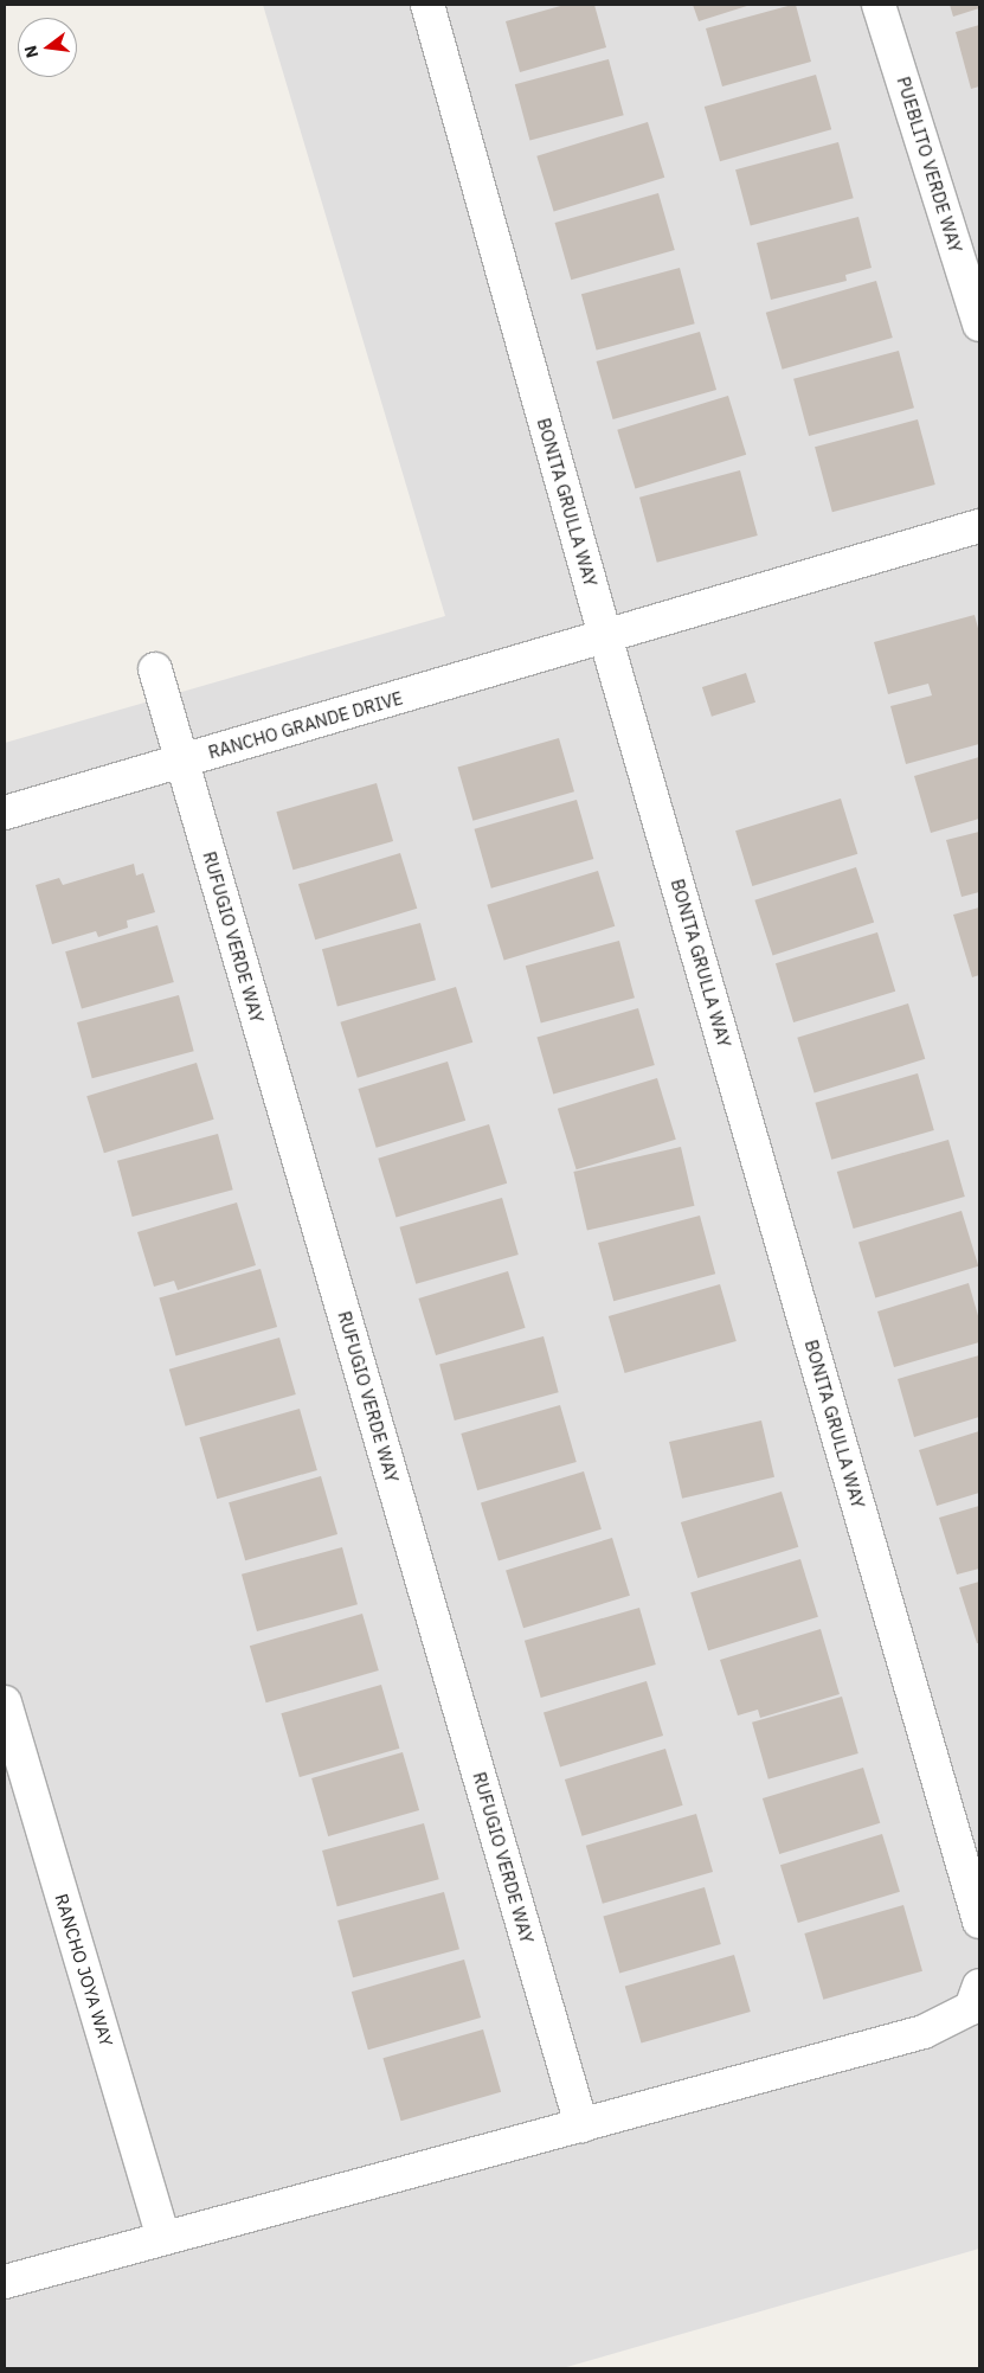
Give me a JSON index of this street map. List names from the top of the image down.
{
  "streets": {
    "street": [
      "PUEBLITO VERDE WAY",
      "BONITA GRULLA WAY",
      "RANCHO GRANDE DRIVE",
      "RUFUGIO VERDE WAY",
      "RANCHO JOYA WAY"
    ]
  },
  "crossings": [
    ["BONITA GRULLA WAY", "RANCHO GRANDE DRIVE"],
    ["RANCHO GRANDE DRIVE", "RUFUGIO VERDE WAY"]
  ],
  "north": "left"
}
